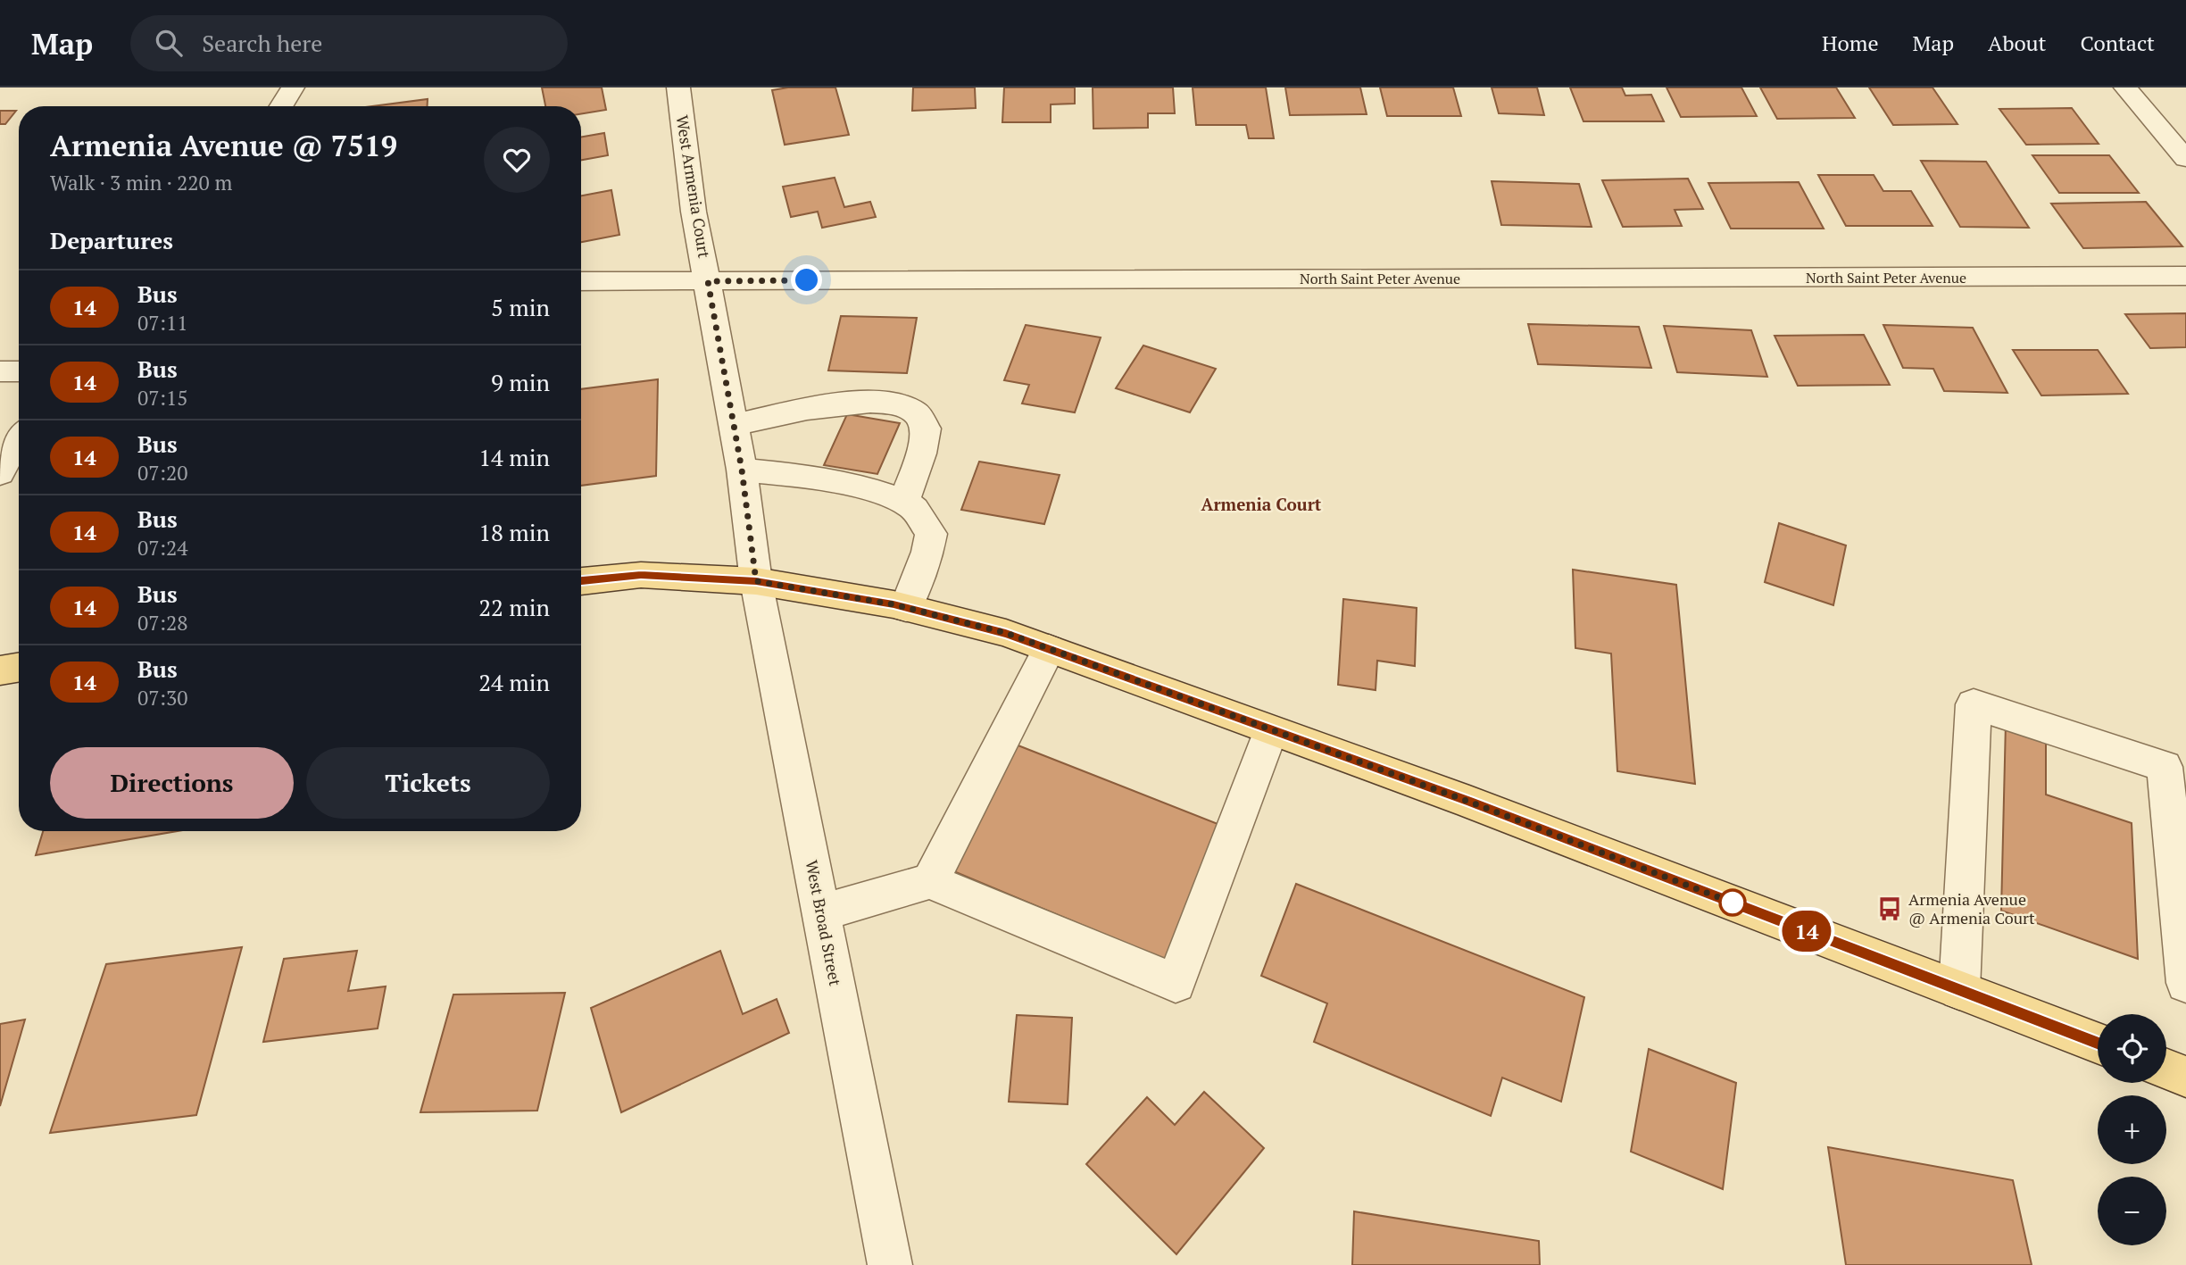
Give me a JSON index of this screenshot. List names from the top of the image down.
{
  "streets": {
    "street": ["West Armenia Court", "North Saint Peter Avenue", "West Broad Street"]
  },
  "crossings": [
    ["West Armenia Court", "North Saint Peter Avenue"],
    ["West Armenia Court", "West Broad Street"]
  ],
  "districts": ["Armenia Court"],
  "places": {
    "bus stop": ["Armenia Avenue @ Armenia Court"]
  },
  "lines": ["bus line 14"],
  "page": {
    "header": "Map",
    "search": "Search here",
    "nav": [
      "Home",
      "Map",
      "About",
      "Contact"
    ],
    "on_map": "14",
    "heading": [
      ["Armenia Avenue @ 7519", "Walk · 3 min · 220 m"],
      "Departures"
    ],
    "list": [
      {
        "mark": "14",
        "name": "Bus",
        "note": "07:11",
        "value": "5 min"
      },
      {
        "mark": "14",
        "name": "Bus",
        "note": "07:15",
        "value": "9 min"
      },
      {
        "mark": "14",
        "name": "Bus",
        "note": "07:20",
        "value": "14 min"
      },
      {
        "mark": "14",
        "name": "Bus",
        "note": "07:24",
        "value": "18 min"
      },
      {
        "mark": "14",
        "name": "Bus",
        "note": "07:28",
        "value": "22 min"
      },
      {
        "mark": "14",
        "name": "Bus",
        "note": "07:30",
        "value": "24 min"
      }
    ],
    "buttons": ["Directions", "Tickets"],
    "map_buttons": ["+", "−"]
  }
}
